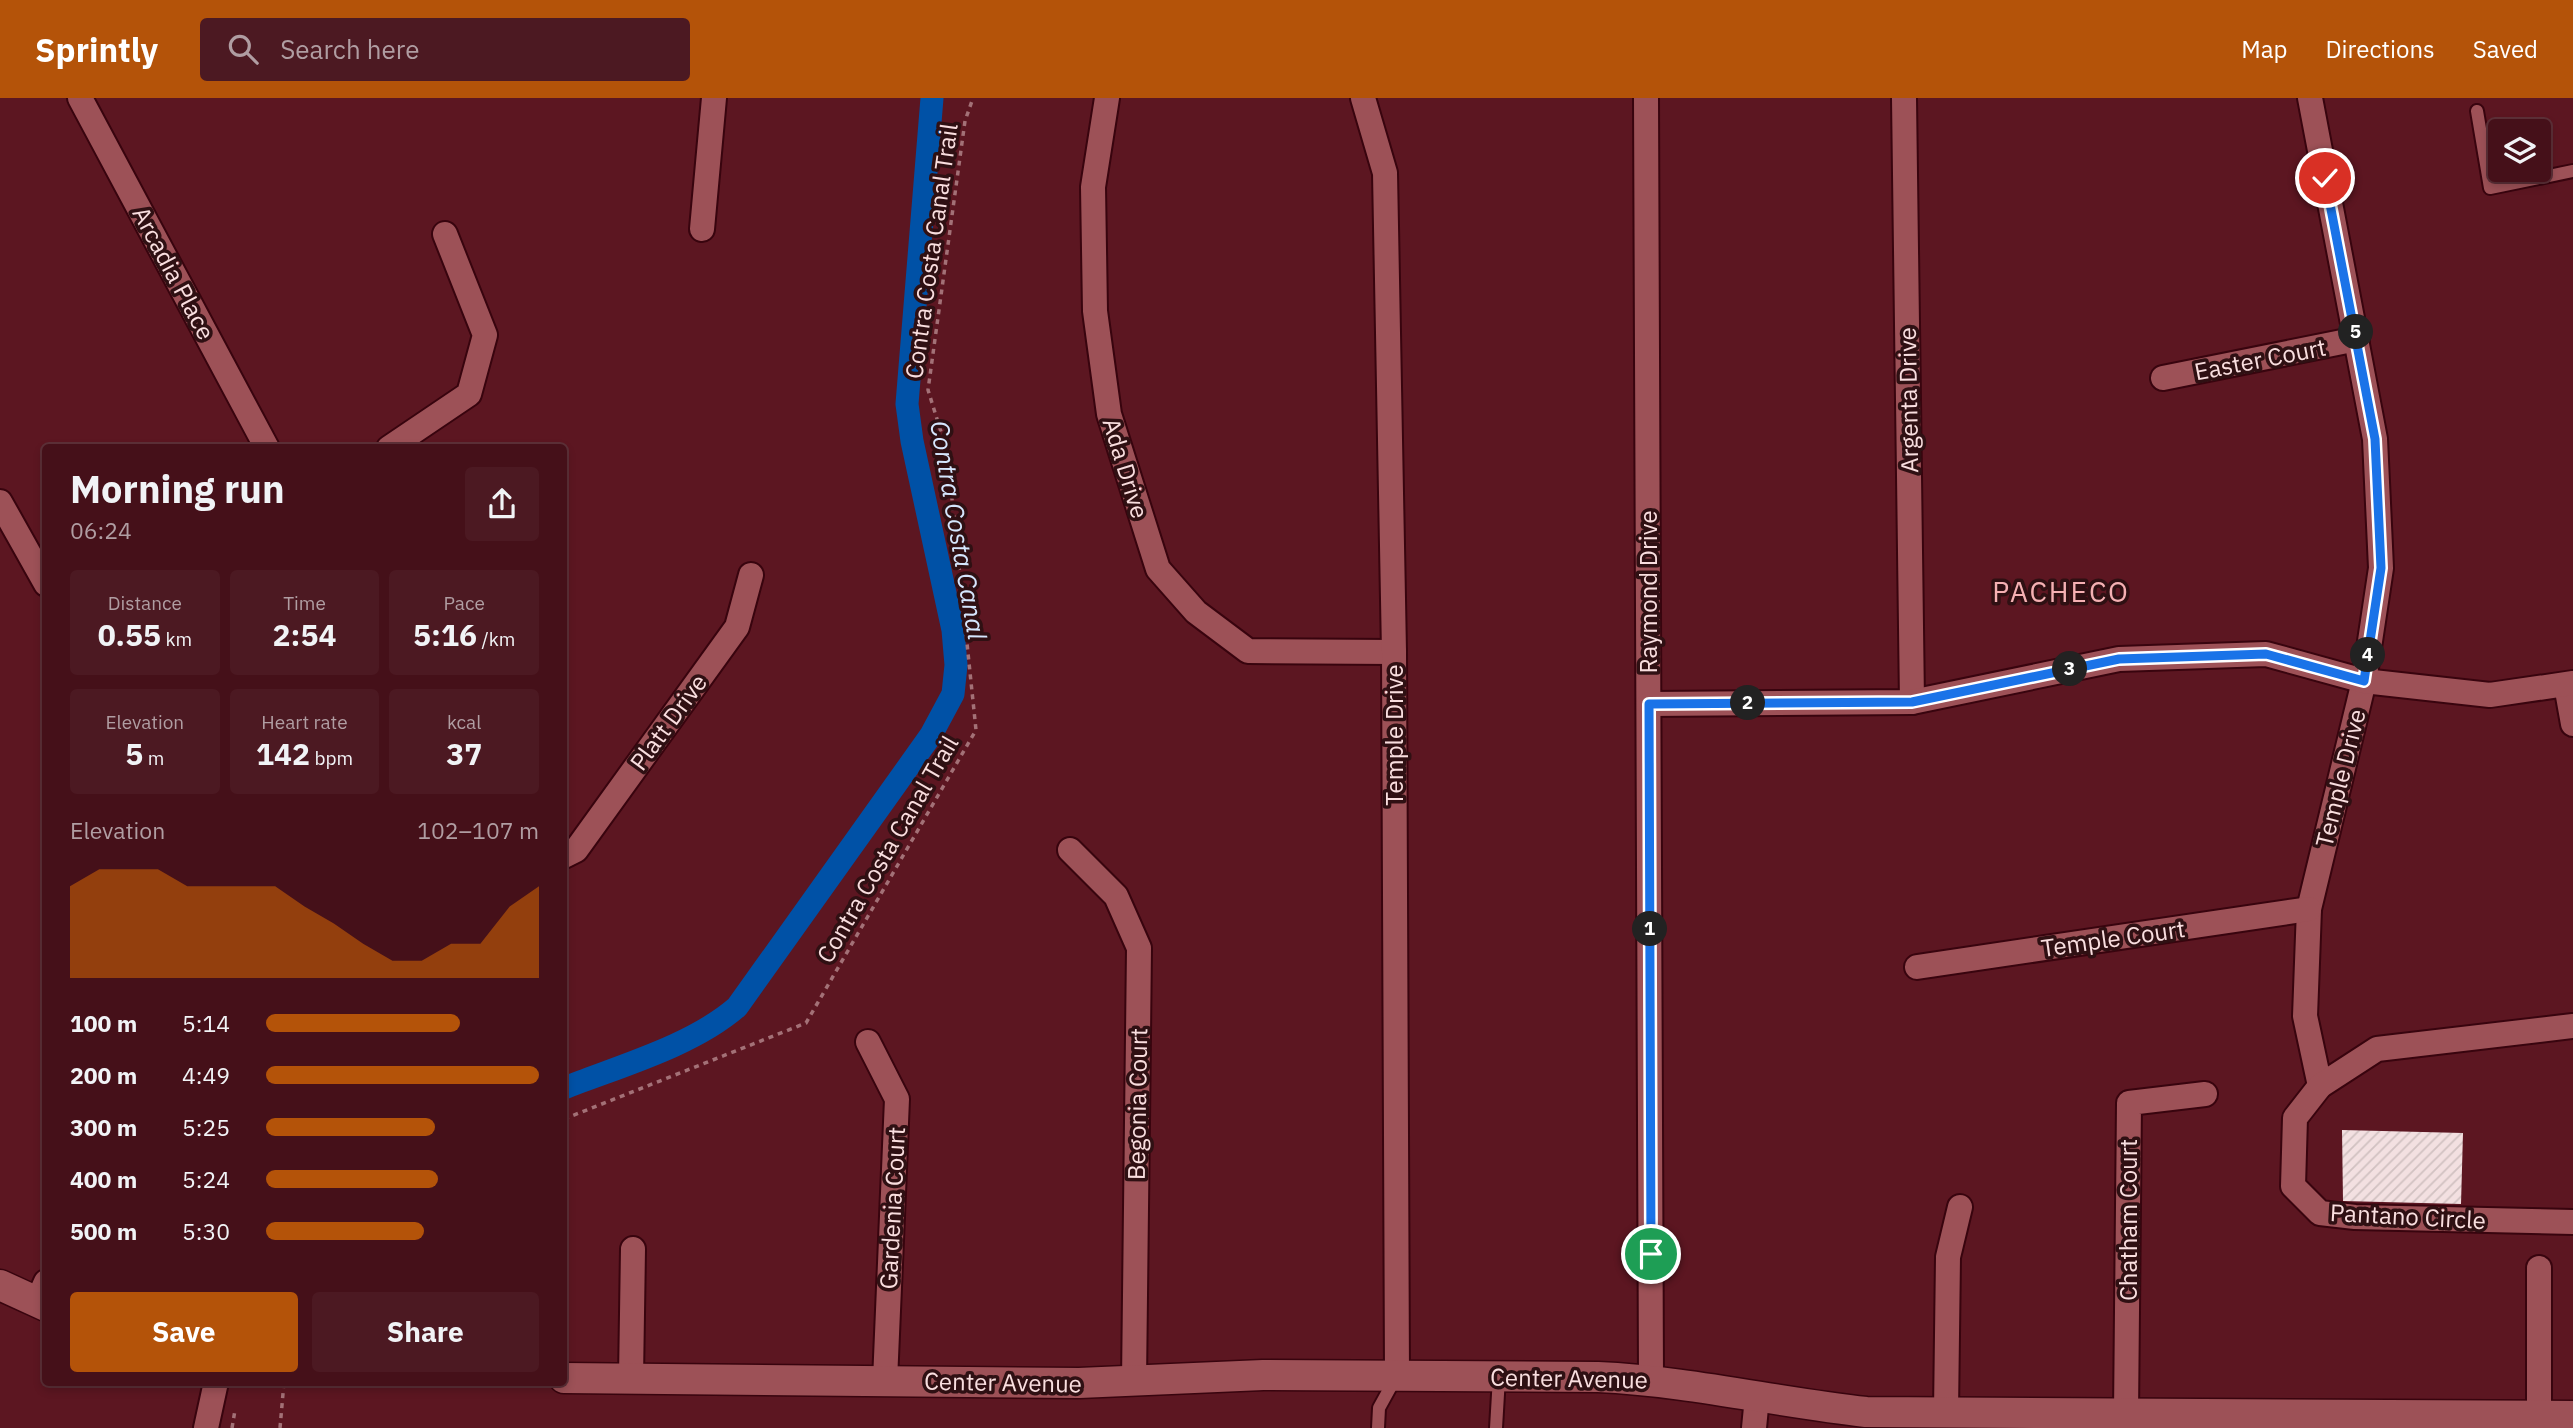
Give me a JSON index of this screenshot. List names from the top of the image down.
{
  "streets": {
    "street": [
      "Arcadia Place",
      "Easter Court",
      "Argenta Drive",
      "Ada Drive",
      "Raymond Drive",
      "Platt Drive",
      "Temple Drive",
      "Temple Court",
      "Begonia Court",
      "Gardenia Court",
      "Pantano Circle",
      "Chatham Court",
      "Center Avenue"
    ],
    "path": ["Contra Costa Canal Trail"]
  },
  "crossings": [
    ["Easter Court", "Temple Drive"],
    ["Ada Drive", "Temple Drive"],
    ["Raymond Drive", "Center Avenue"],
    ["Temple Drive", "Temple Court"],
    ["Temple Drive", "Pantano Circle"],
    ["Temple Drive", "Center Avenue"],
    ["Begonia Court", "Center Avenue"],
    ["Gardenia Court", "Center Avenue"],
    ["Chatham Court", "Center Avenue"]
  ],
  "districts": ["PACHECO"],
  "water": ["Contra Costa Canal"],
  "page": {
    "header": "Sprintly",
    "search": "Search here",
    "nav": ["Map", "Directions", "Saved"],
    "pins": [
      "5",
      "4",
      "3",
      "2",
      "1"
    ],
    "heading": ["Morning run", "06:24"],
    "stats": [
      ["Distance", "0.55 km"],
      ["Time", "2:54"],
      ["Pace", "5:16 /km"],
      ["Elevation", "5 m"],
      ["Heart rate", "142 bpm"],
      ["kcal", "37"]
    ],
    "chart": ["Elevation", "102–107 m"],
    "list": [
      {
        "name": "100 m",
        "note": "5:14"
      },
      {
        "name": "200 m",
        "note": "4:49"
      },
      {
        "name": "300 m",
        "note": "5:25"
      },
      {
        "name": "400 m",
        "note": "5:24"
      },
      {
        "name": "500 m",
        "note": "5:30"
      }
    ],
    "buttons": ["Save", "Share"]
  }
}
